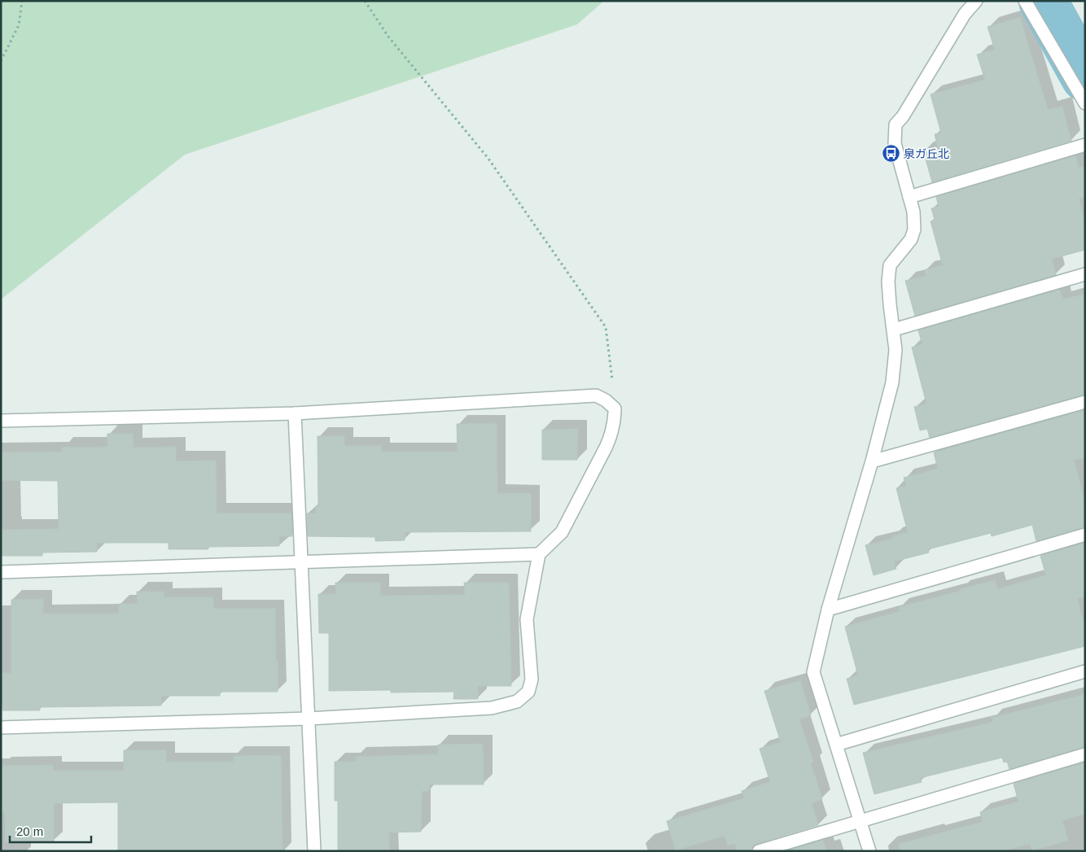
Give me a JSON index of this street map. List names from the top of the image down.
{
  "places": {
    "bus stop": ["泉ガ丘北"]
  },
  "scale_bar": "20 m"
}
